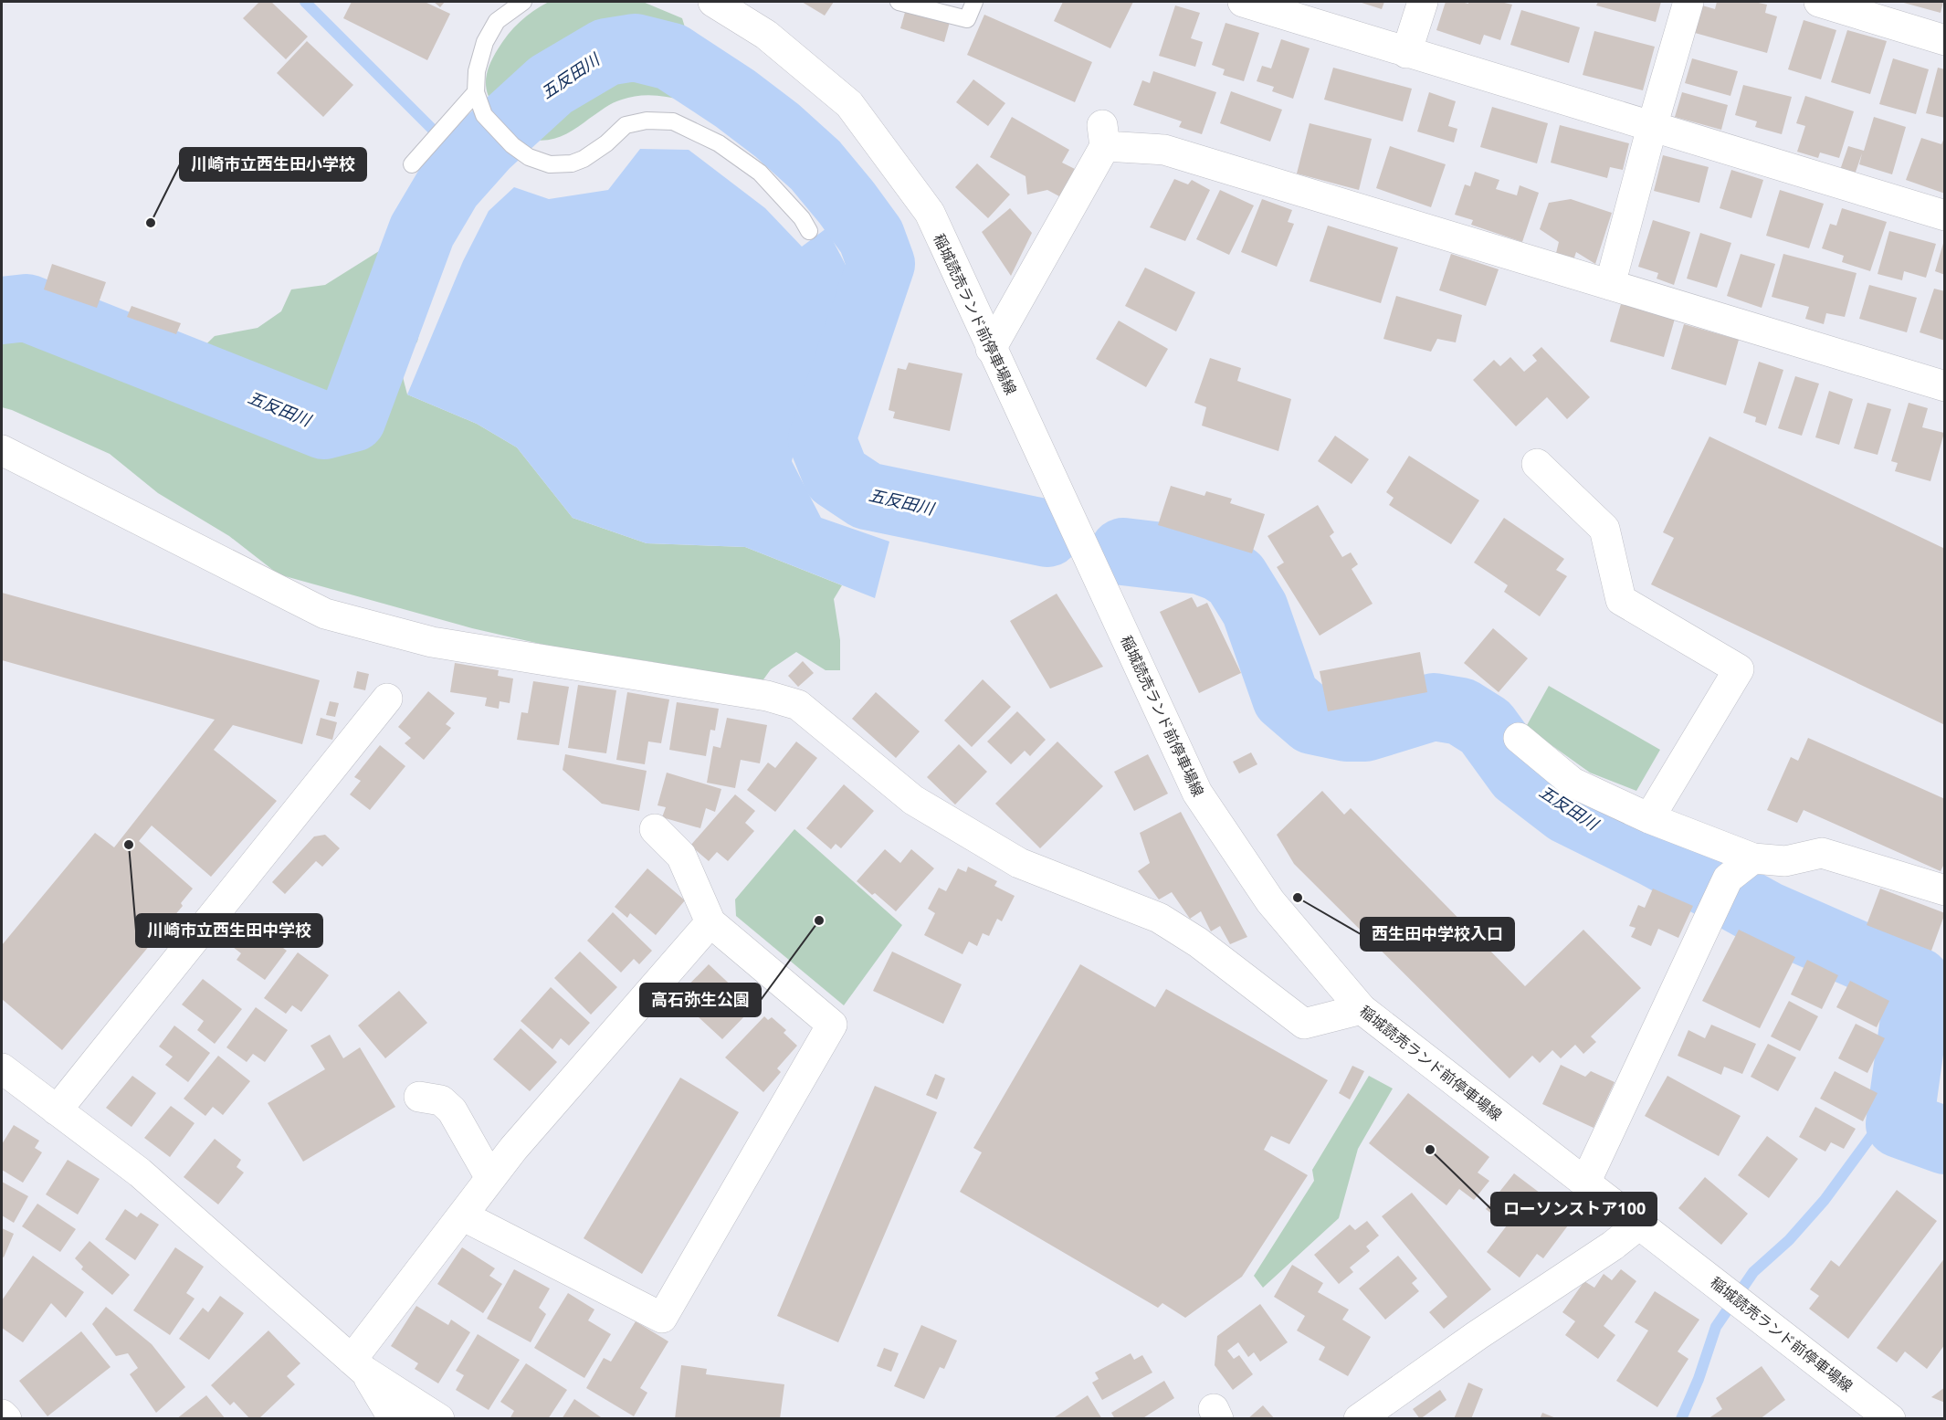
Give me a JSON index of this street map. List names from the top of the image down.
{
  "streets": {
    "street": ["稲城読売ランド前停車場線"]
  },
  "water": ["五反田川"],
  "places": [
    "川崎市立西生田小学校",
    "川崎市立西生田中学校",
    "西生田中学校入口",
    "高石弥生公園",
    "ローソンストア100"
  ]
}
